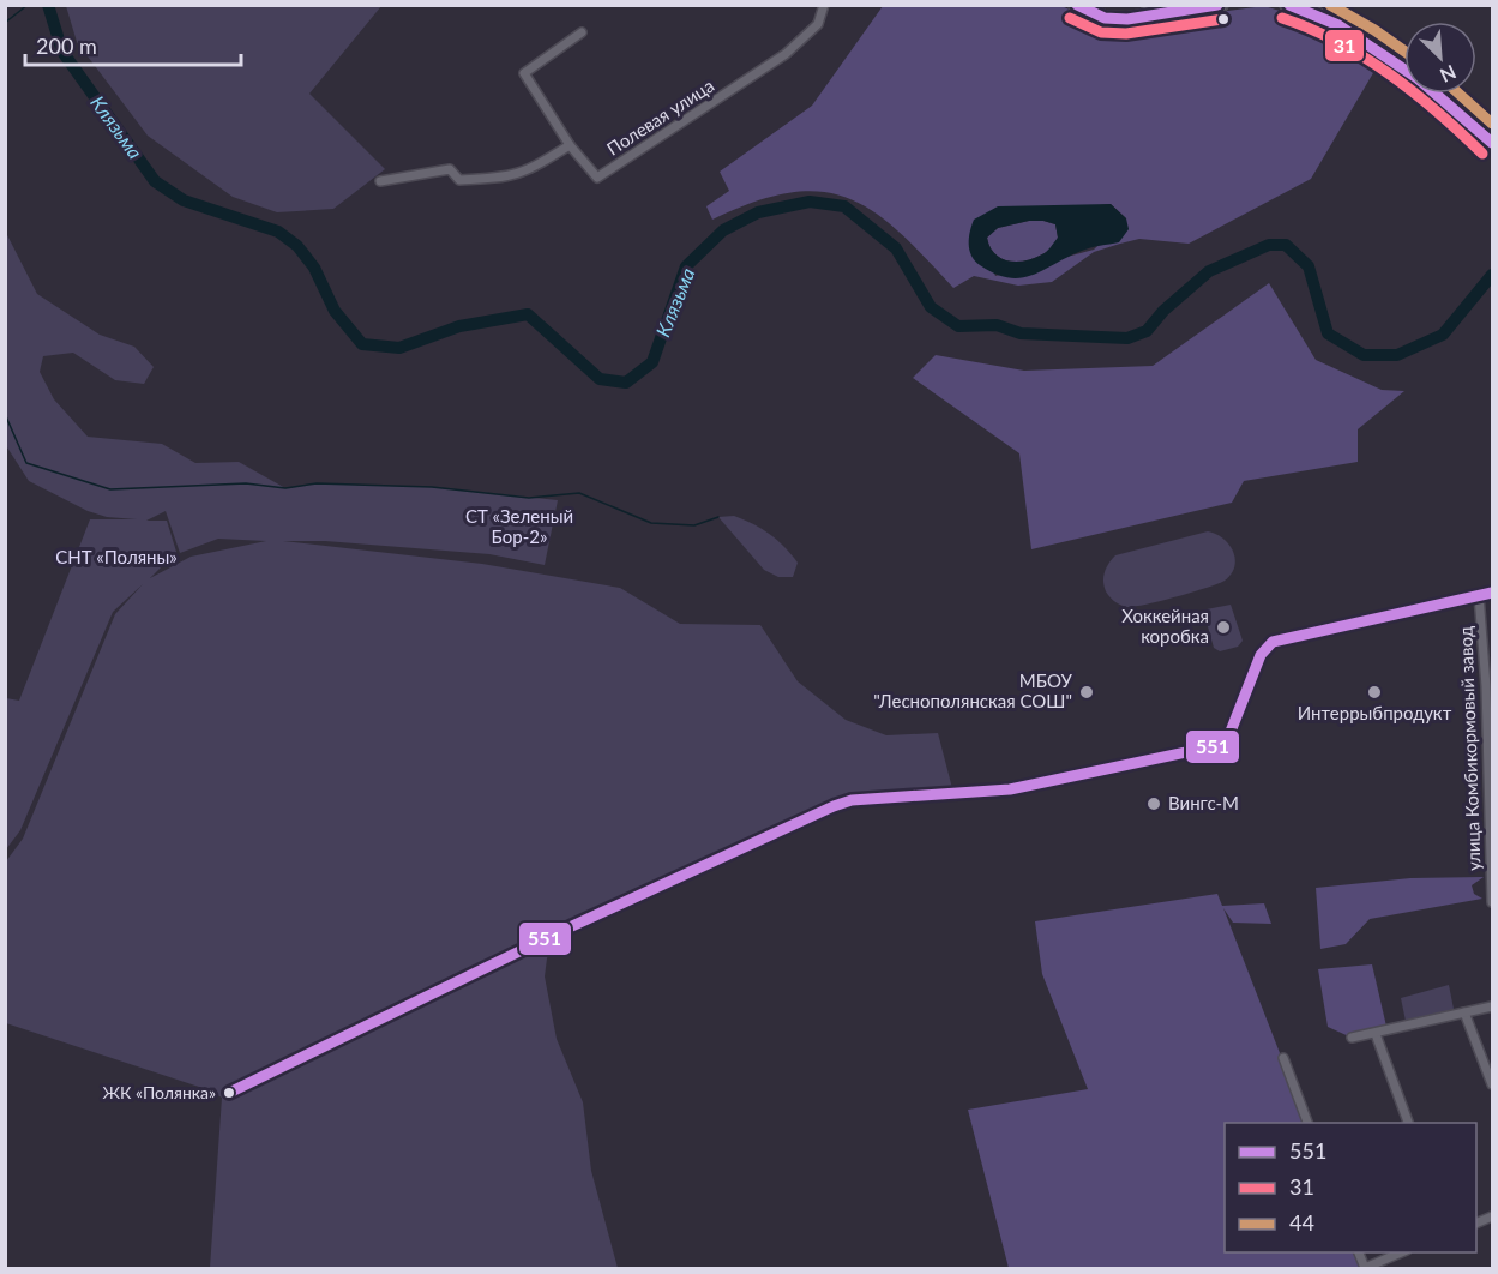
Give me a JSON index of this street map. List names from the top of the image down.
{
  "streets": {
    "street": ["Полевая улица", "улица Комбикормовый завод"]
  },
  "water": ["Клязьма"],
  "parks": ["СТ «Зеленый Бор-2»", "СНТ «Поляны»"],
  "places": [
    "Хоккейная коробка",
    "МБОУ \"Леснополянская СОШ\"",
    "Интеррыбпродукт",
    "Вингс-М",
    "ЖК «Полянка»"
  ],
  "lines": ["transit line 551", "transit line 44", "transit line 31"],
  "legend": ["551", "31", "44"],
  "scale_bar": "200 m",
  "north": "bottom right"
}
